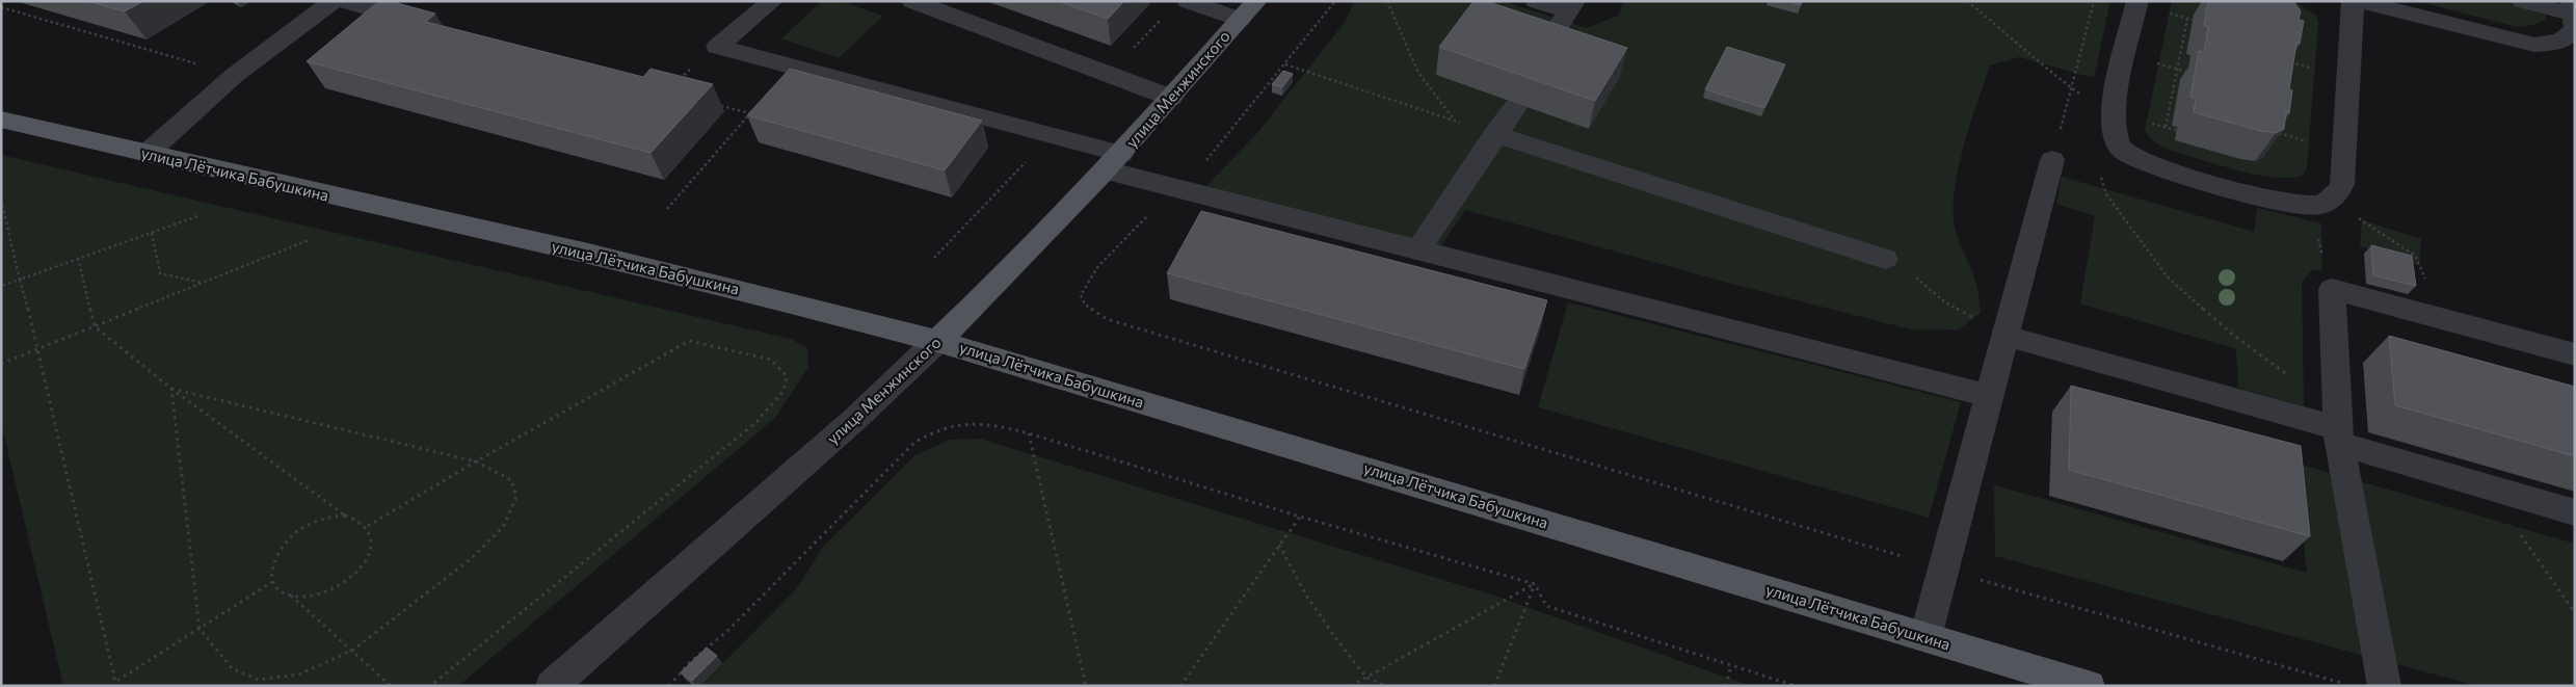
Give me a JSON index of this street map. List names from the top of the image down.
{
  "streets": {
    "main road": ["улица Менжинского", "улица Лётчика Бабушкина"]
  },
  "crossings": [
    ["улица Менжинского", "улица Лётчика Бабушкина"]
  ]
}
